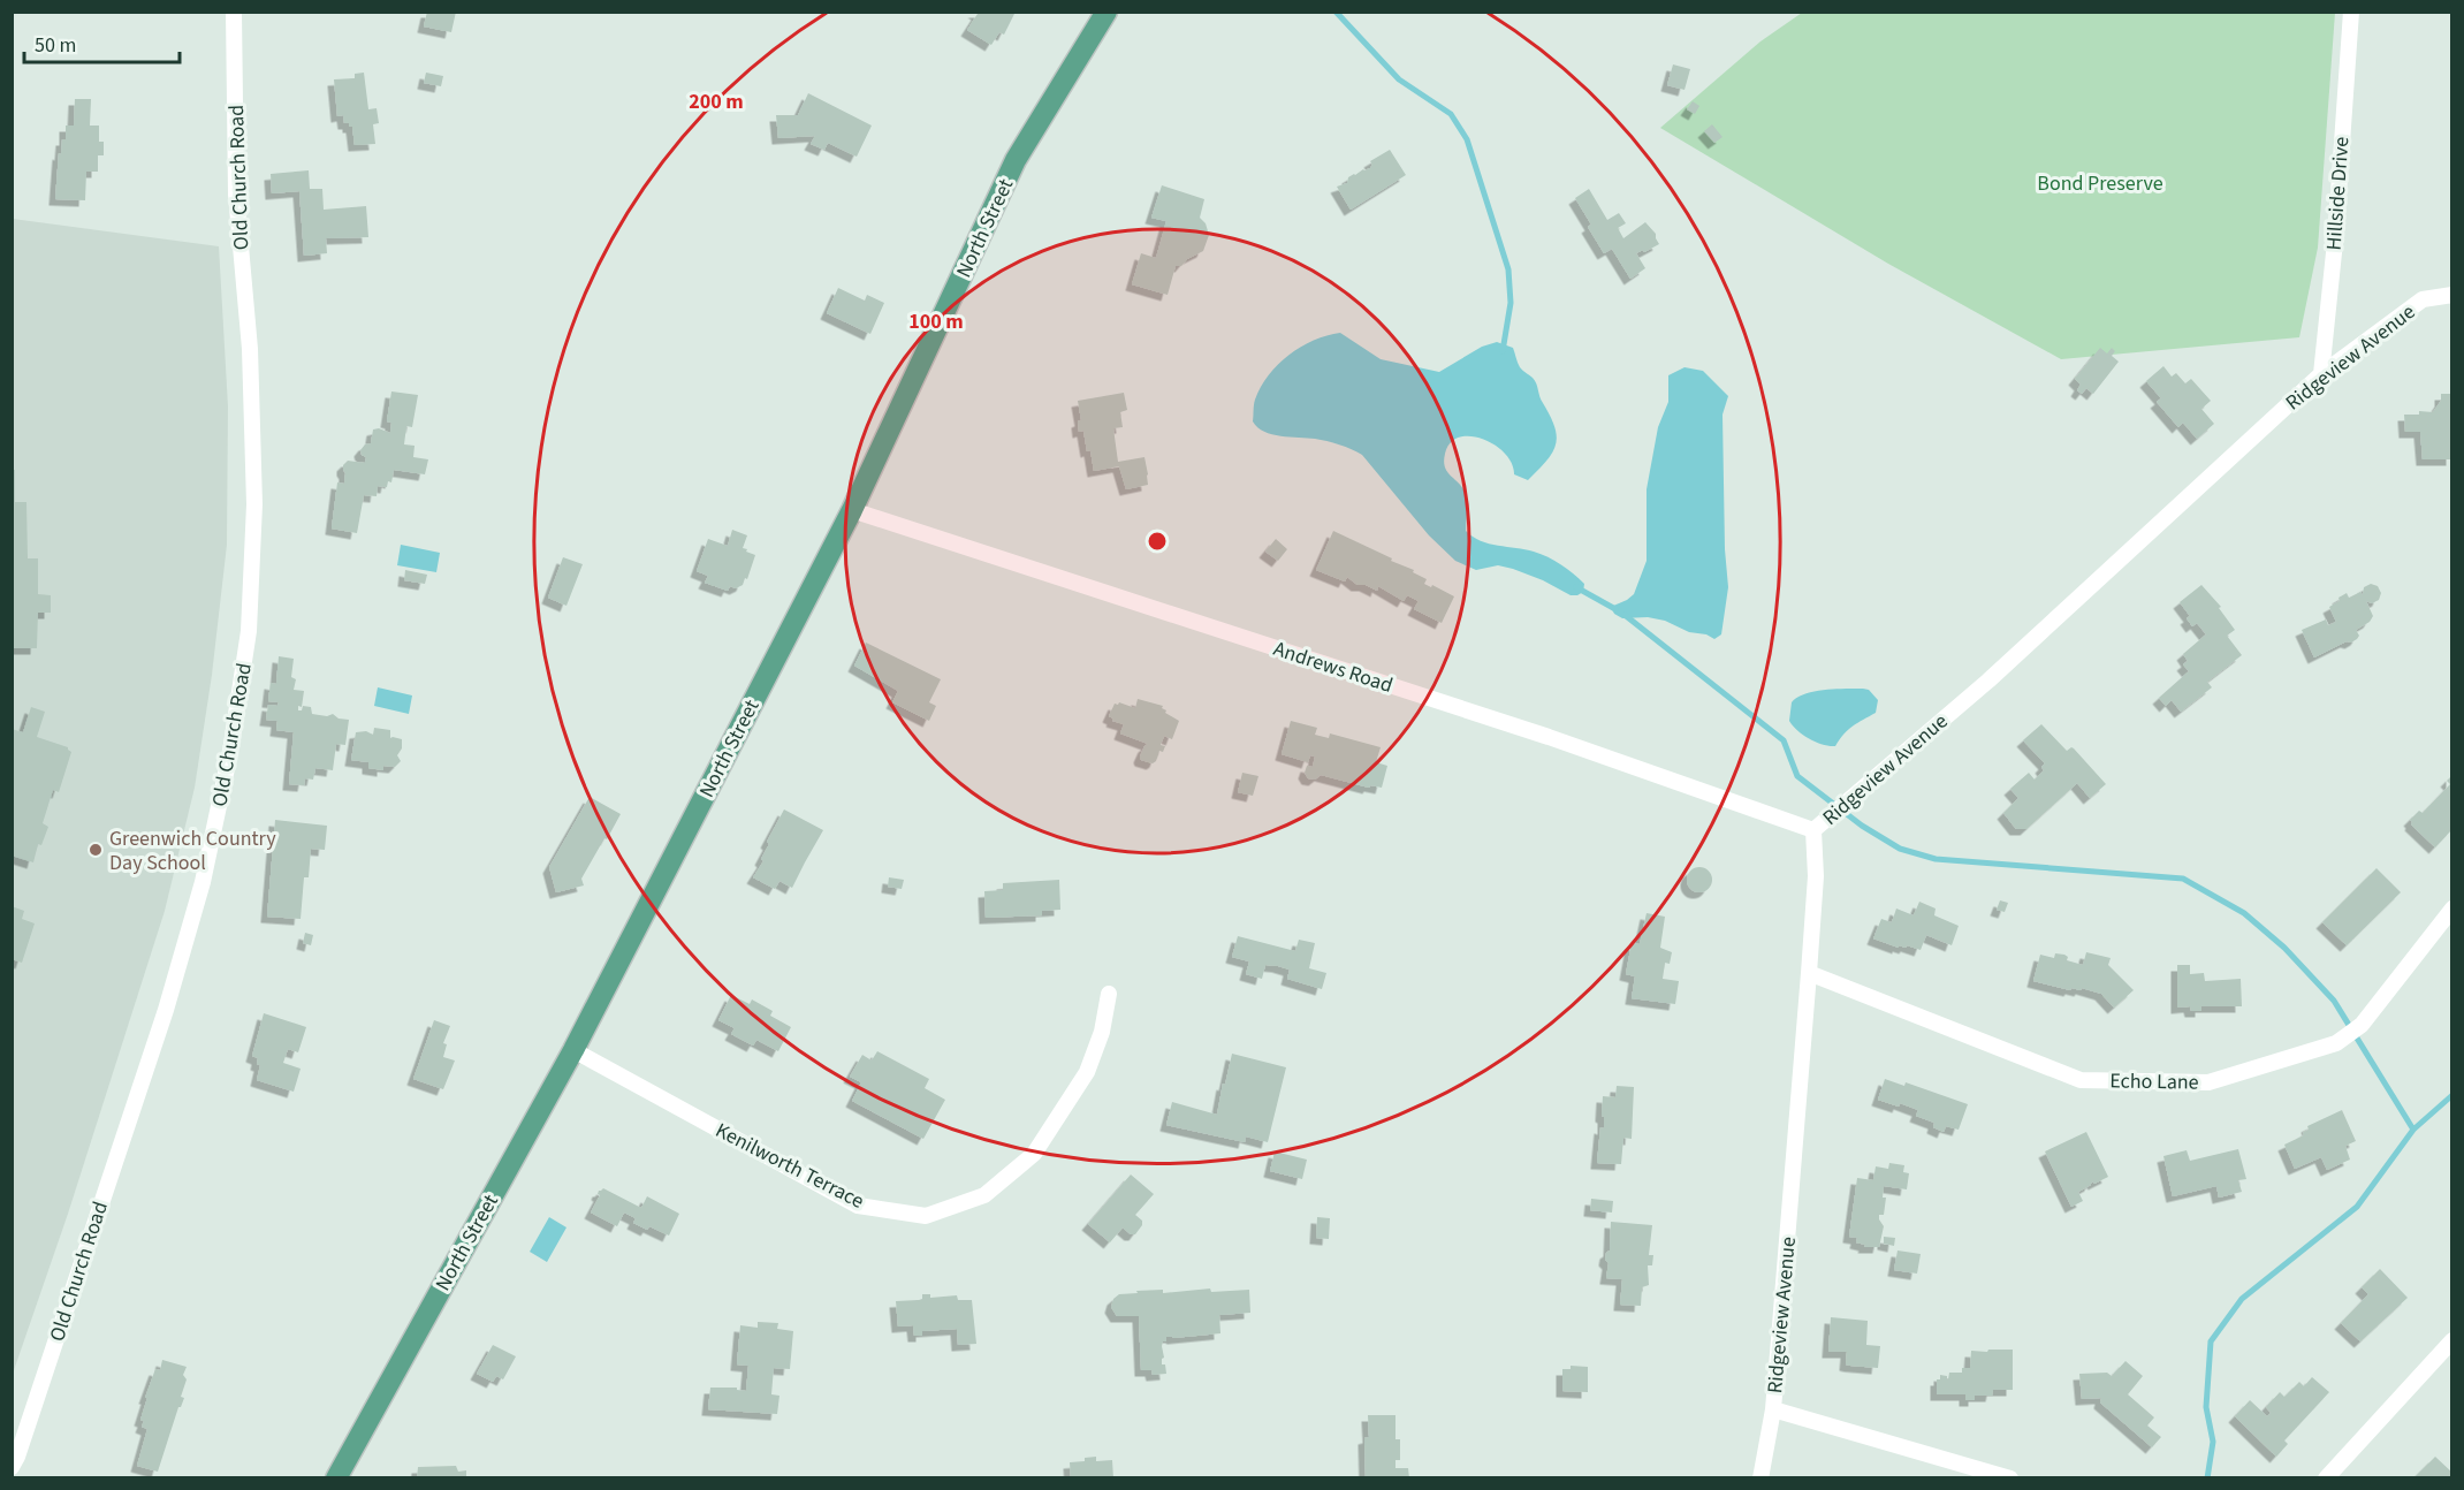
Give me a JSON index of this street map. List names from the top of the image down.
{
  "streets": {
    "main road": ["North Street"],
    "street": [
      "Old Church Road",
      "Hillside Drive",
      "Ridgeview Avenue",
      "Andrews Road",
      "Echo Lane",
      "Kenilworth Terrace"
    ]
  },
  "crossings": [
    ["Hillside Drive", "Ridgeview Avenue"],
    ["North Street", "Andrews Road"],
    ["North Street", "Kenilworth Terrace"],
    ["Ridgeview Avenue", "Andrews Road"],
    ["Ridgeview Avenue", "Echo Lane"]
  ],
  "parks": ["Bond Preserve"],
  "places": ["Greenwich Country Day School"],
  "scale_bar": "50 m",
  "rings": ["200 m", "100 m"]
}
